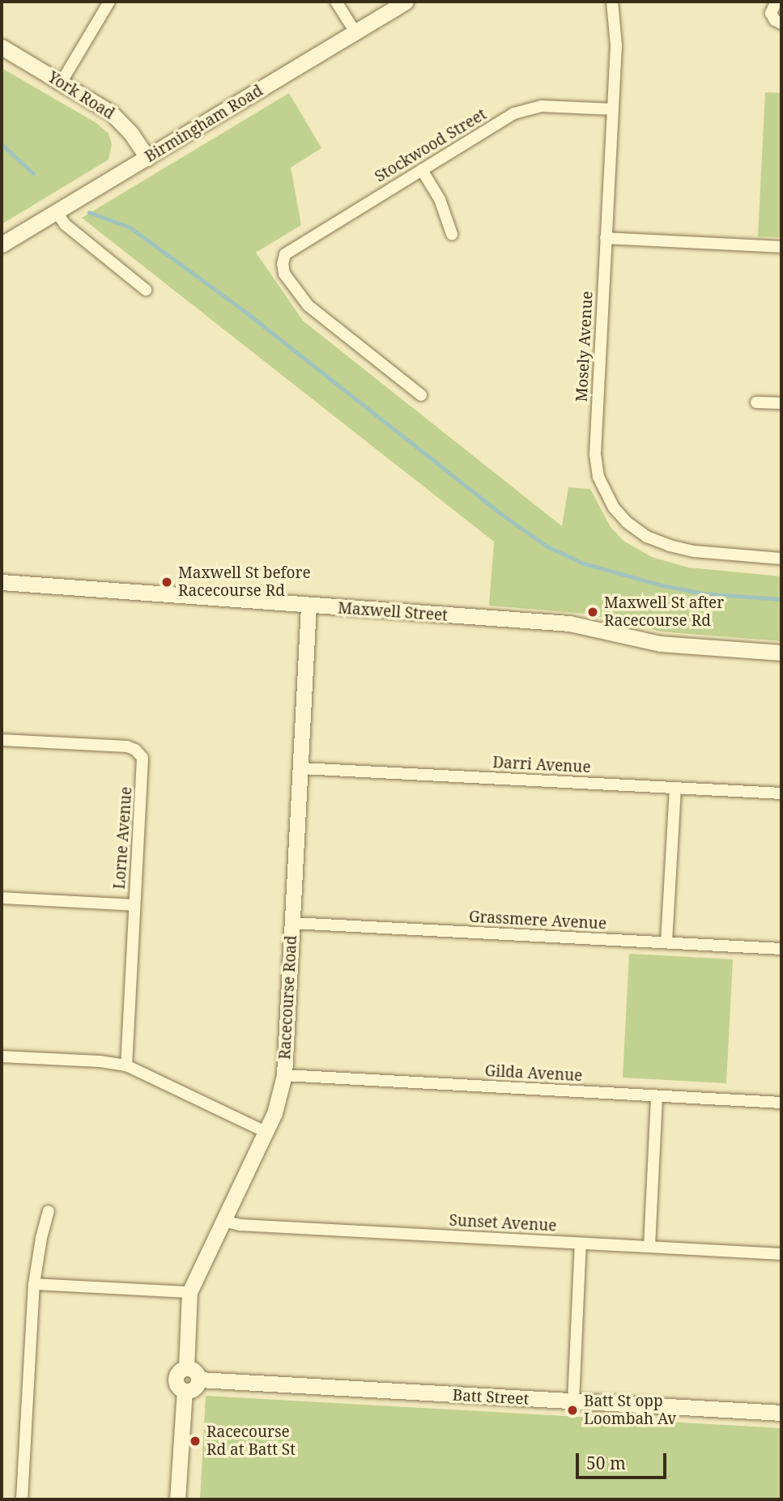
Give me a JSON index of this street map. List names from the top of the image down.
{
  "streets": {
    "street": [
      "York Road",
      "Birmingham Road",
      "Stockwood Street",
      "Mosely Avenue",
      "Maxwell Street",
      "Darri Avenue",
      "Lorne Avenue",
      "Grassmere Avenue",
      "Racecourse Road",
      "Gilda Avenue",
      "Sunset Avenue",
      "Batt Street"
    ]
  },
  "crossings": [
    ["York Road", "Birmingham Road"],
    ["Stockwood Street", "Mosely Avenue"],
    ["Maxwell Street", "Racecourse Road"],
    ["Darri Avenue", "Racecourse Road"],
    ["Grassmere Avenue", "Racecourse Road"],
    ["Racecourse Road", "Gilda Avenue"],
    ["Racecourse Road", "Sunset Avenue"],
    ["Racecourse Road", "Batt Street"]
  ],
  "places": [
    "Maxwell St before Racecourse Rd",
    "Maxwell St after Racecourse Rd",
    "Batt St opp Loombah Av",
    "Racecourse Rd at Batt St"
  ],
  "scale_bar": "50 m"
}
